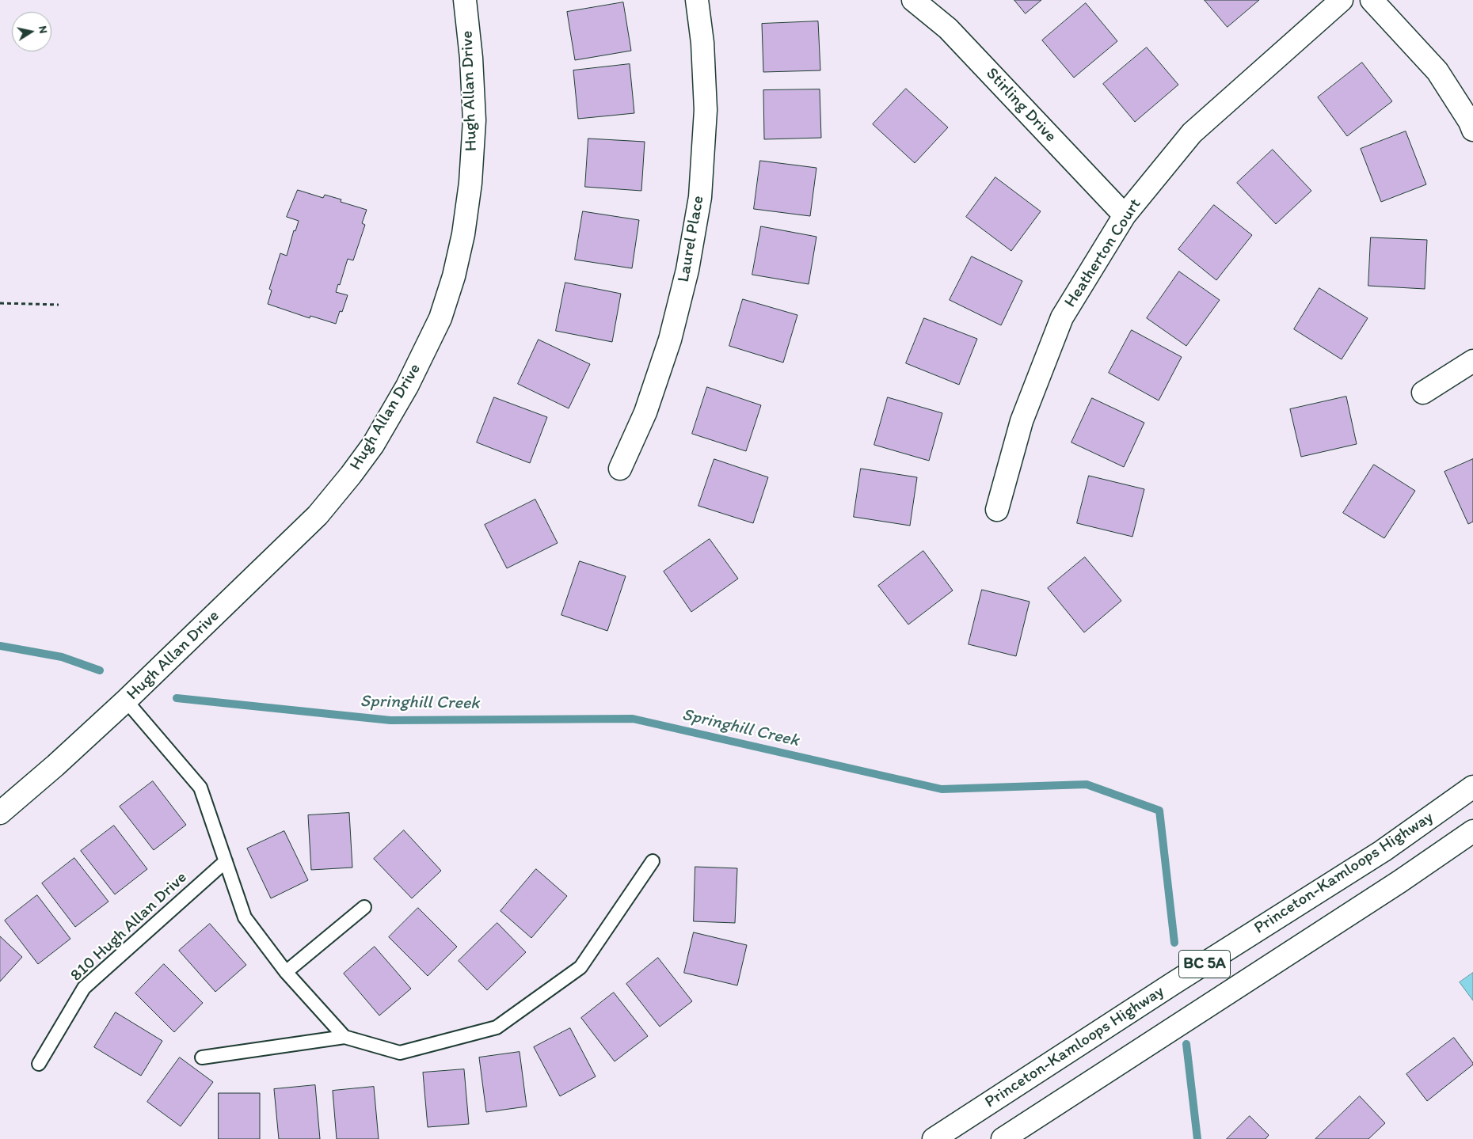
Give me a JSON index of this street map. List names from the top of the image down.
{
  "streets": {
    "main road": [
      "Hugh Allan Drive",
      "Stirling Drive",
      "Laurel Place",
      "Heatherton Court",
      "Princeton-Kamloops Highway",
      "BC 5A"
    ],
    "lane": ["810 Hugh Allan Drive"]
  },
  "crossings": [
    ["Stirling Drive", "Heatherton Court"]
  ],
  "water": ["Springhill Creek"],
  "north": "right"
}
